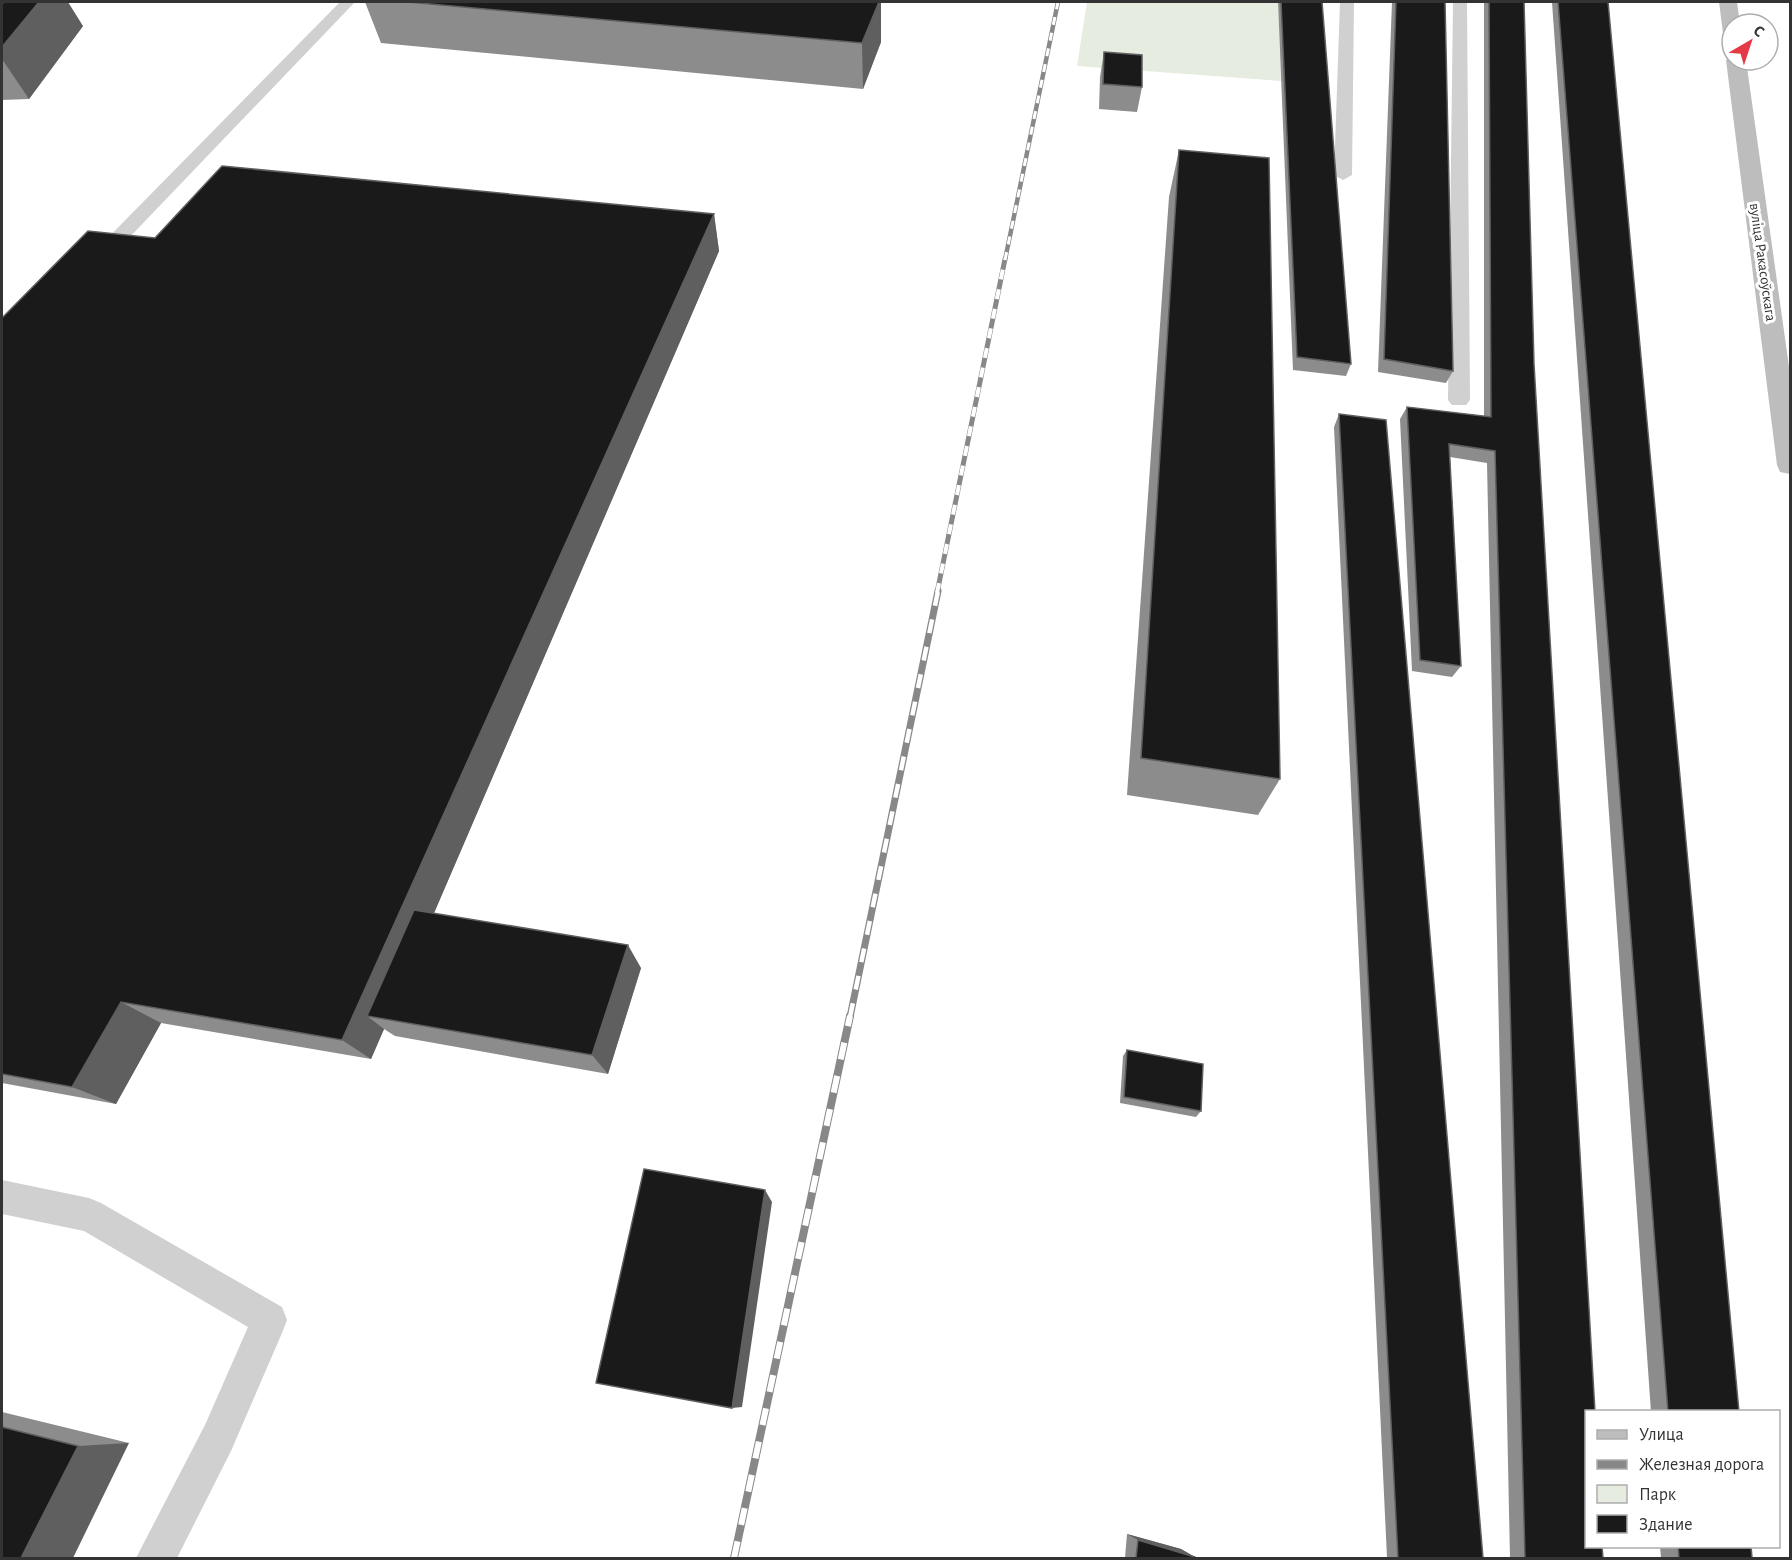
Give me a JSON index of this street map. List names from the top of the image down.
{
  "streets": {
    "main road": ["вуліца Ракасоўскага"]
  },
  "legend": [
    "Улица",
    "Железная дорога",
    "Парк",
    "Здание"
  ],
  "north": "top right"
}
